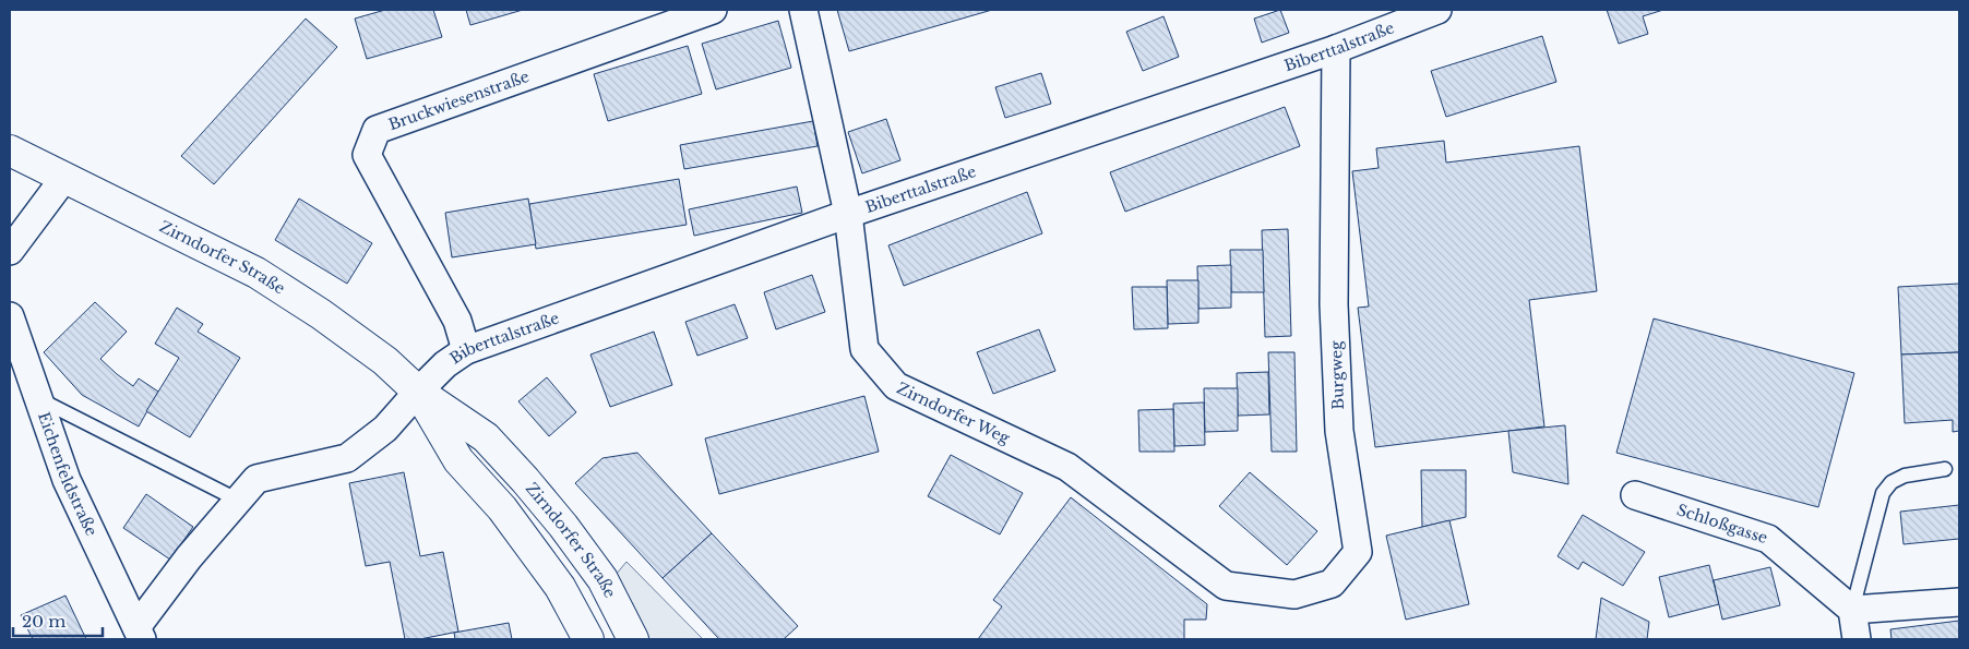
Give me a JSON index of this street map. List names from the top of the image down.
{
  "streets": {
    "main road": ["Zirndorfer Straße"],
    "street": [
      "Biberttalstraße",
      "Bruckwiesenstraße",
      "Burgweg",
      "Zirndorfer Weg",
      "Eichenfeldstraße",
      "Schloßgasse"
    ]
  },
  "crossings": [
    ["Biberttalstraße", "Bruckwiesenstraße"],
    ["Biberttalstraße", "Zirndorfer Straße"],
    ["Biberttalstraße", "Burgweg"],
    ["Biberttalstraße", "Zirndorfer Weg"],
    ["Biberttalstraße", "Eichenfeldstraße"],
    ["Zirndorfer Straße", "Eichenfeldstraße"],
    ["Burgweg", "Zirndorfer Weg"]
  ],
  "scale_bar": "20 m"
}
